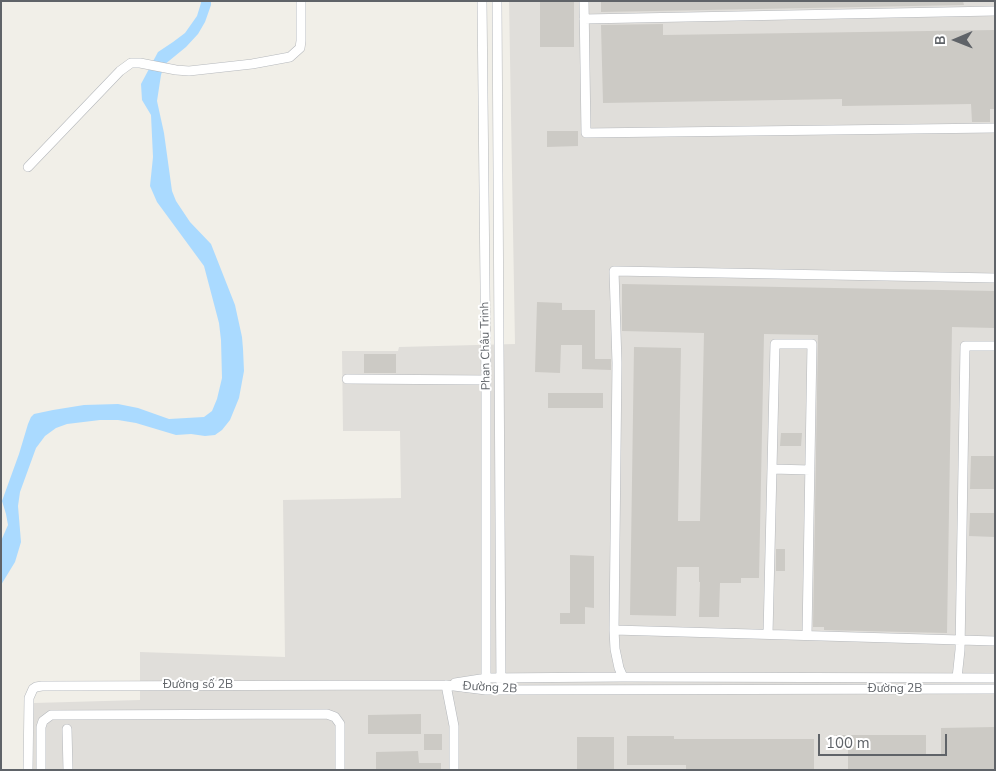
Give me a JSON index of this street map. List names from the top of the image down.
{
  "streets": {
    "street": ["Phan Châu Trinh", "Đường số 2B", "Đường 2B"]
  },
  "crossings": [
    ["Phan Châu Trinh", "Đường 2B"],
    ["Đường số 2B", "Đường 2B"]
  ],
  "scale_bar": "100 m",
  "north": "left"
}
